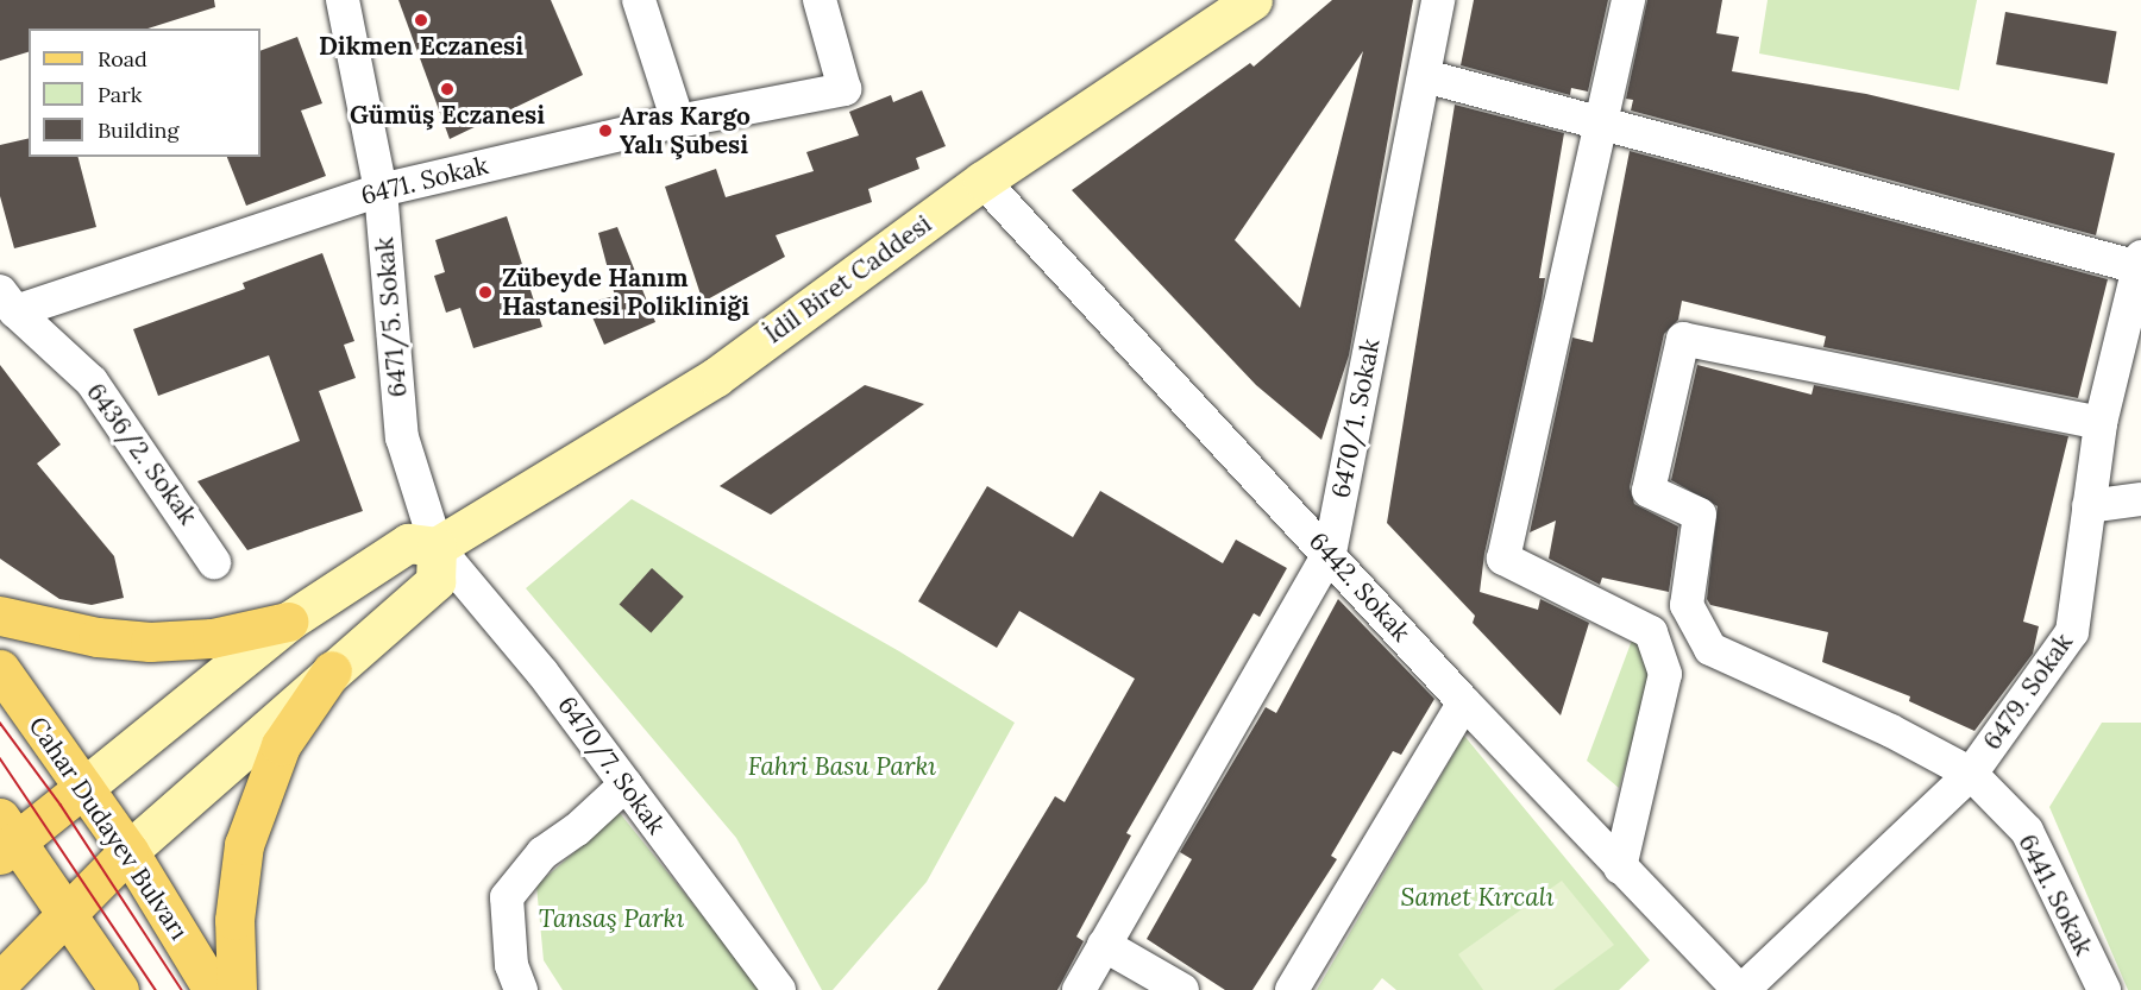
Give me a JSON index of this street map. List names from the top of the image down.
{
  "streets": {
    "main road": ["Cahar Dudayev Bulvarı"],
    "street": [
      "6471. Sokak",
      "İdil Biret Caddesi",
      "6471/5. Sokak",
      "6470/1. Sokak",
      "6436/2. Sokak",
      "6442. Sokak",
      "6479. Sokak",
      "6470/7. Sokak",
      "6441. Sokak"
    ]
  },
  "crossings": [
    ["6471. Sokak", "6471/5. Sokak"],
    ["6471. Sokak", "6436/2. Sokak"],
    ["İdil Biret Caddesi", "6471/5. Sokak"],
    ["İdil Biret Caddesi", "6442. Sokak"],
    ["İdil Biret Caddesi", "6470/7. Sokak"],
    ["6471/5. Sokak", "6470/7. Sokak"],
    ["6470/1. Sokak", "6442. Sokak"],
    ["6442. Sokak", "6479. Sokak"],
    ["6479. Sokak", "6441. Sokak"]
  ],
  "parks": ["Fahri Basu Parkı", "Samet Kırcalı", "Tansaş Parkı"],
  "places": [
    "Dikmen Eczanesi",
    "Gümüş Eczanesi",
    "Aras Kargo Yalı Şubesi",
    "Zübeyde Hanım Hastanesi Polikliniği"
  ],
  "legend": ["Road", "Park", "Building"]
}
